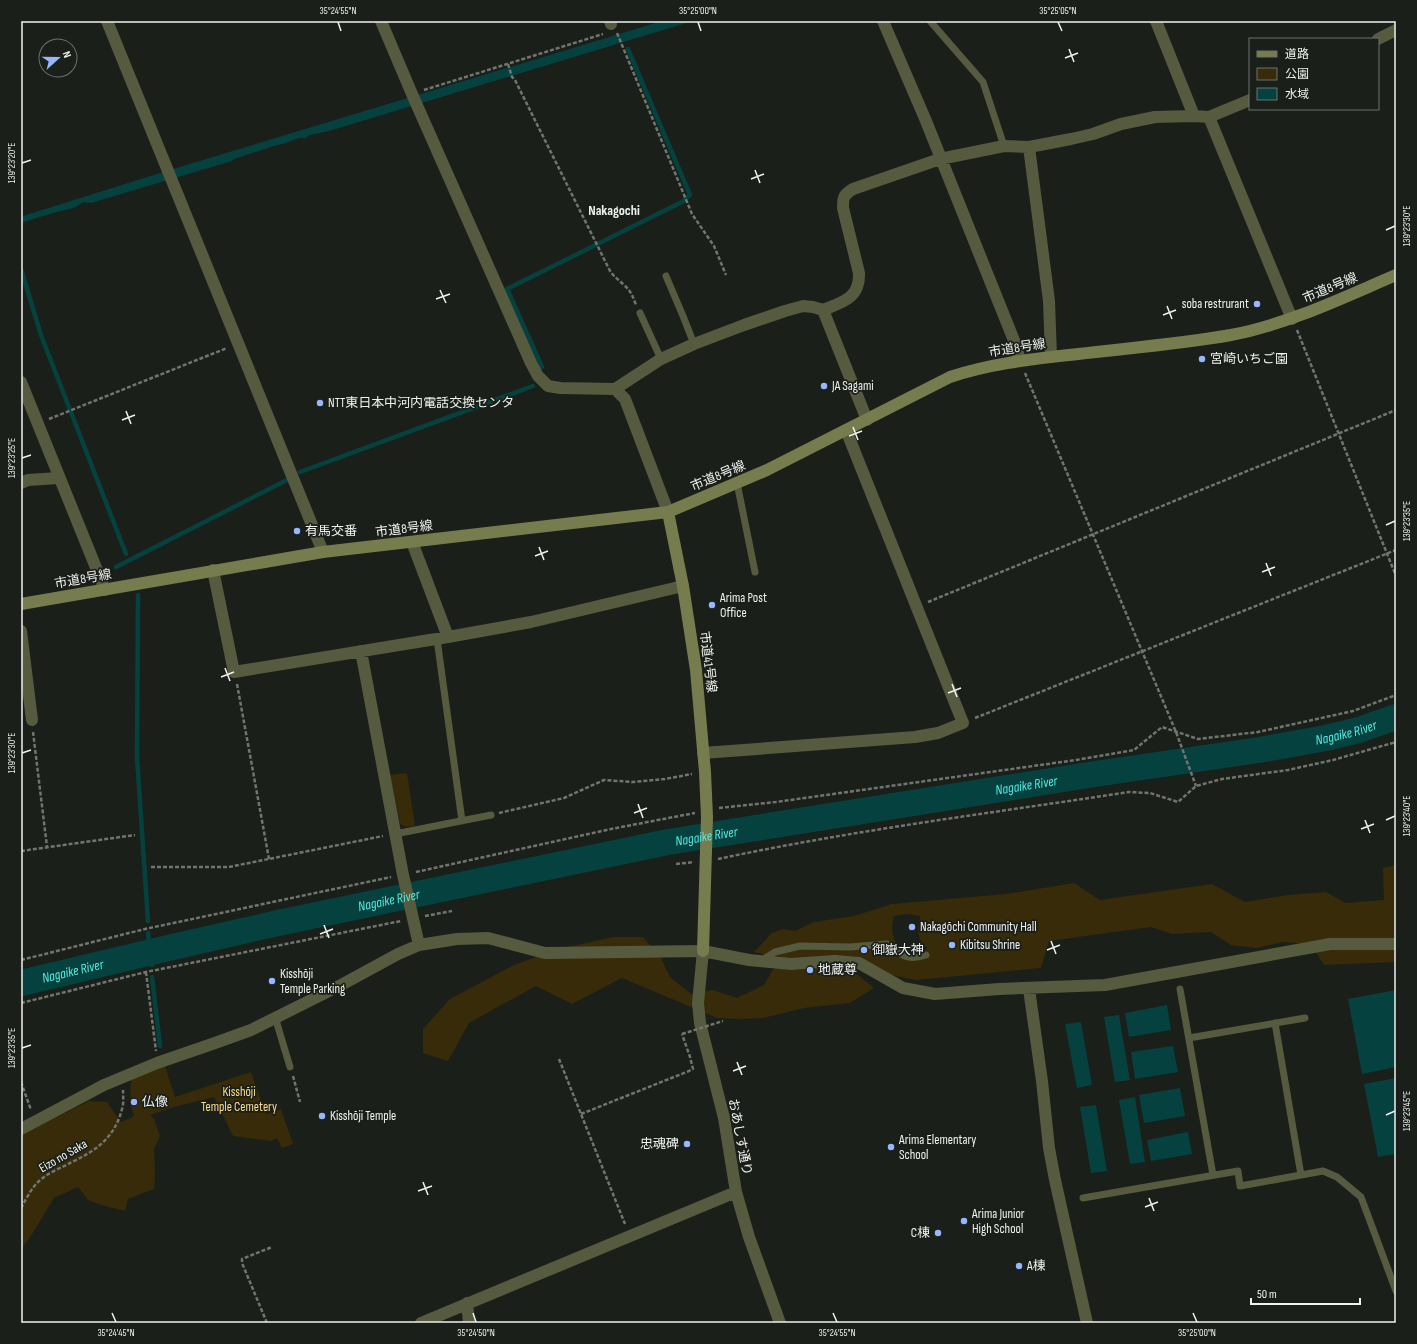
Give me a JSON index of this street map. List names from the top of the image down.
{
  "streets": {
    "street": ["市道8号線", "市道41号線", "おあしす通り"],
    "path": ["Eizo no Saka"]
  },
  "crossings": [
    ["市道8号線", "市道41号線"]
  ],
  "districts": ["Nakagochi"],
  "water": ["Nagaike River"],
  "parks": ["Kisshōji Temple Cemetery"],
  "places": [
    "soba restrurant",
    "宮崎いちご園",
    "JA Sagami",
    "NTT東日本中河内電話交換センタ",
    "有馬交番",
    "Arima Post Office",
    "Nakagōchi Community Hall",
    "Kibitsu Shrine",
    "御嶽大神",
    "地蔵尊",
    "Kisshōji Temple Parking",
    "仏像",
    "Kisshōji Temple",
    "忠魂碑",
    "Arima Elementary School",
    "Arima Junior High School",
    "C棟",
    "A棟"
  ],
  "legend": ["道路", "公園", "水域"],
  "scale_bar": "50 m",
  "north": "right",
  "coordinates": [
    "35°24'55\"N",
    "35°25'00\"N",
    "35°25'05\"N",
    "139°23'20\"E",
    "139°23'30\"E",
    "139°23'25\"E",
    "139°23'35\"E",
    "139°23'40\"E",
    "139°23'45\"E",
    "35°24'45\"N",
    "35°24'50\"N"
  ]
}
